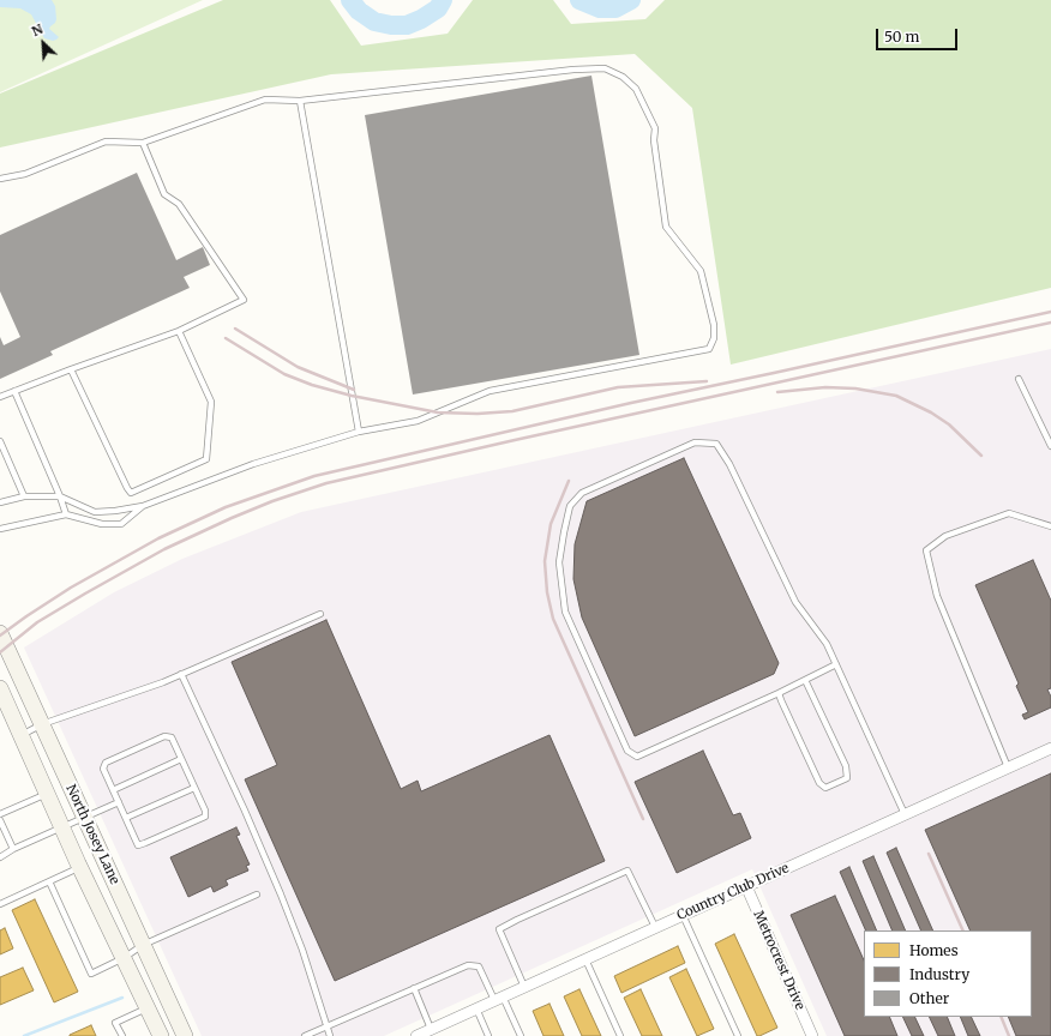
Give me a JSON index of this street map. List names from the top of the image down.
{
  "streets": {
    "main road": ["North Josey Lane"],
    "street": ["Country Club Drive", "Metrocrest Drive"]
  },
  "crossings": [
    ["Country Club Drive", "Metrocrest Drive"]
  ],
  "legend": ["Homes", "Industry", "Other"],
  "scale_bar": "50 m",
  "north": "top left"
}
